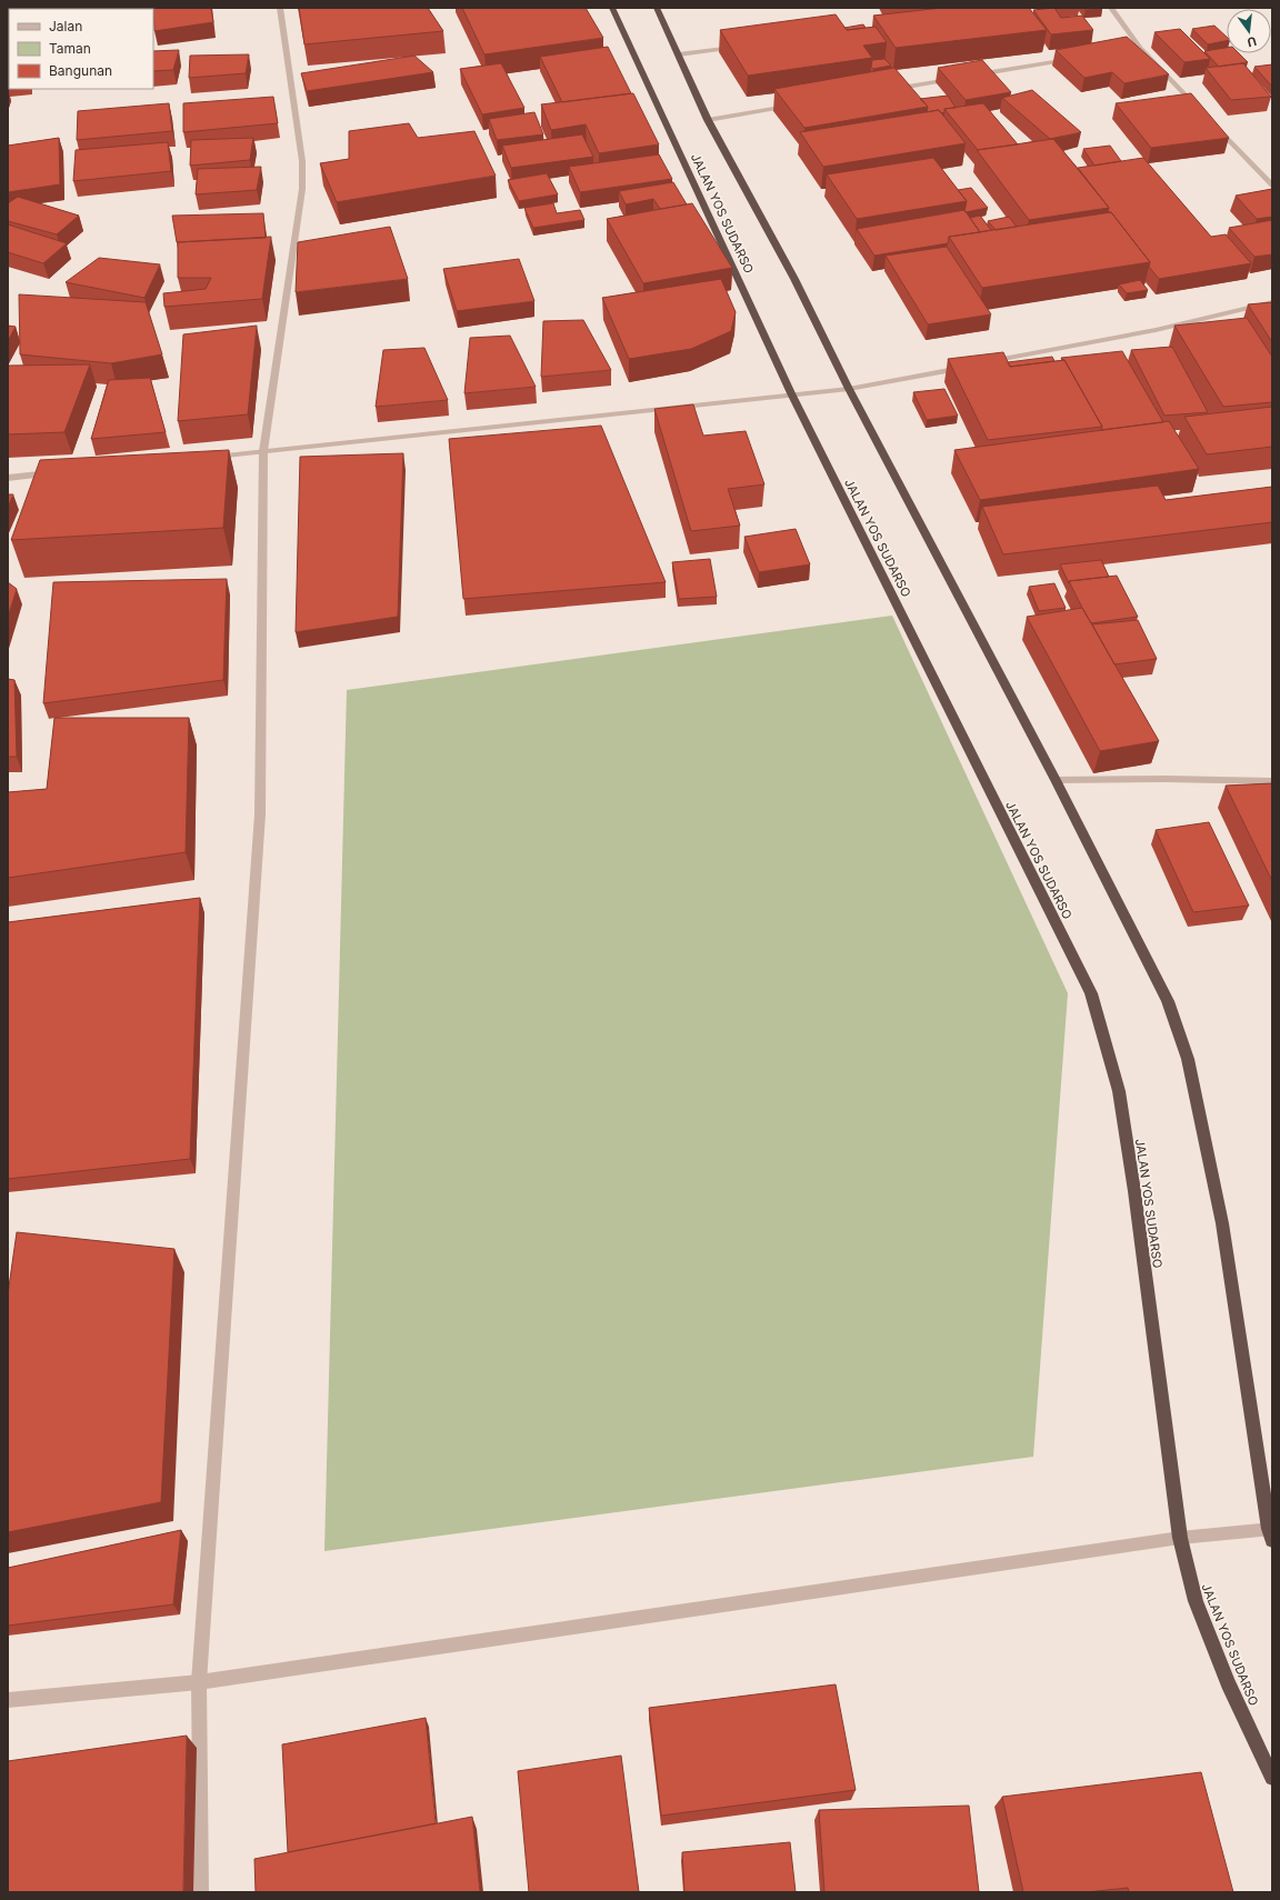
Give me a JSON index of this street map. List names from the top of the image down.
{
  "streets": {
    "highway": ["JALAN YOS SUDARSO"]
  },
  "legend": ["Jalan", "Taman", "Bangunan"],
  "north": "bottom"
}
